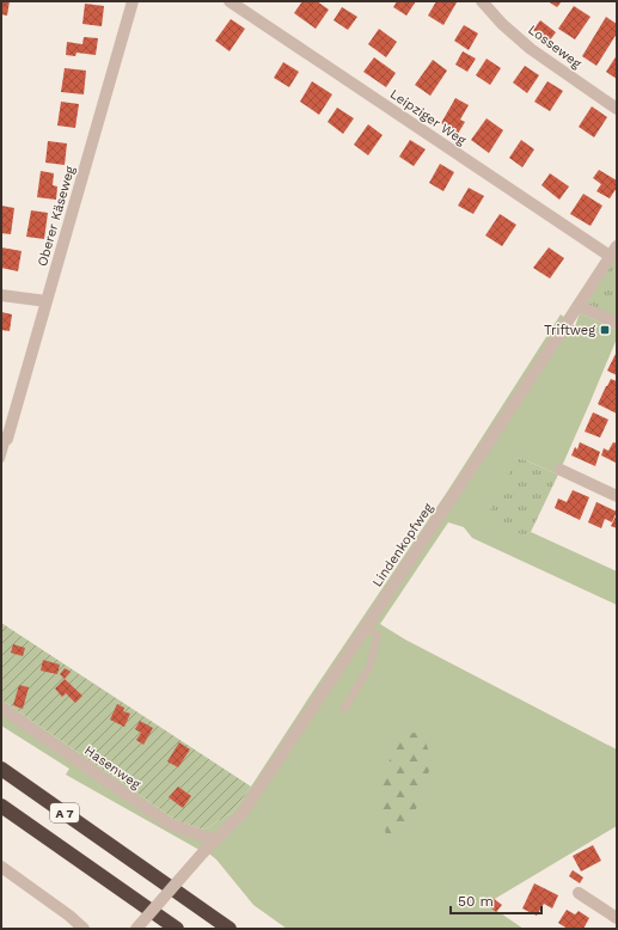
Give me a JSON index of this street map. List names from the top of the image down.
{
  "streets": {
    "highway": ["A 7"],
    "street": [
      "Losseweg",
      "Leipziger Weg",
      "Oberer Käseweg",
      "Lindenkopfweg",
      "Hasenweg"
    ]
  },
  "crossings": [
    ["Leipziger Weg", "Lindenkopfweg"],
    ["Lindenkopfweg", "Hasenweg"]
  ],
  "places": {
    "transit": ["Triftweg"]
  },
  "scale_bar": "50 m"
}
